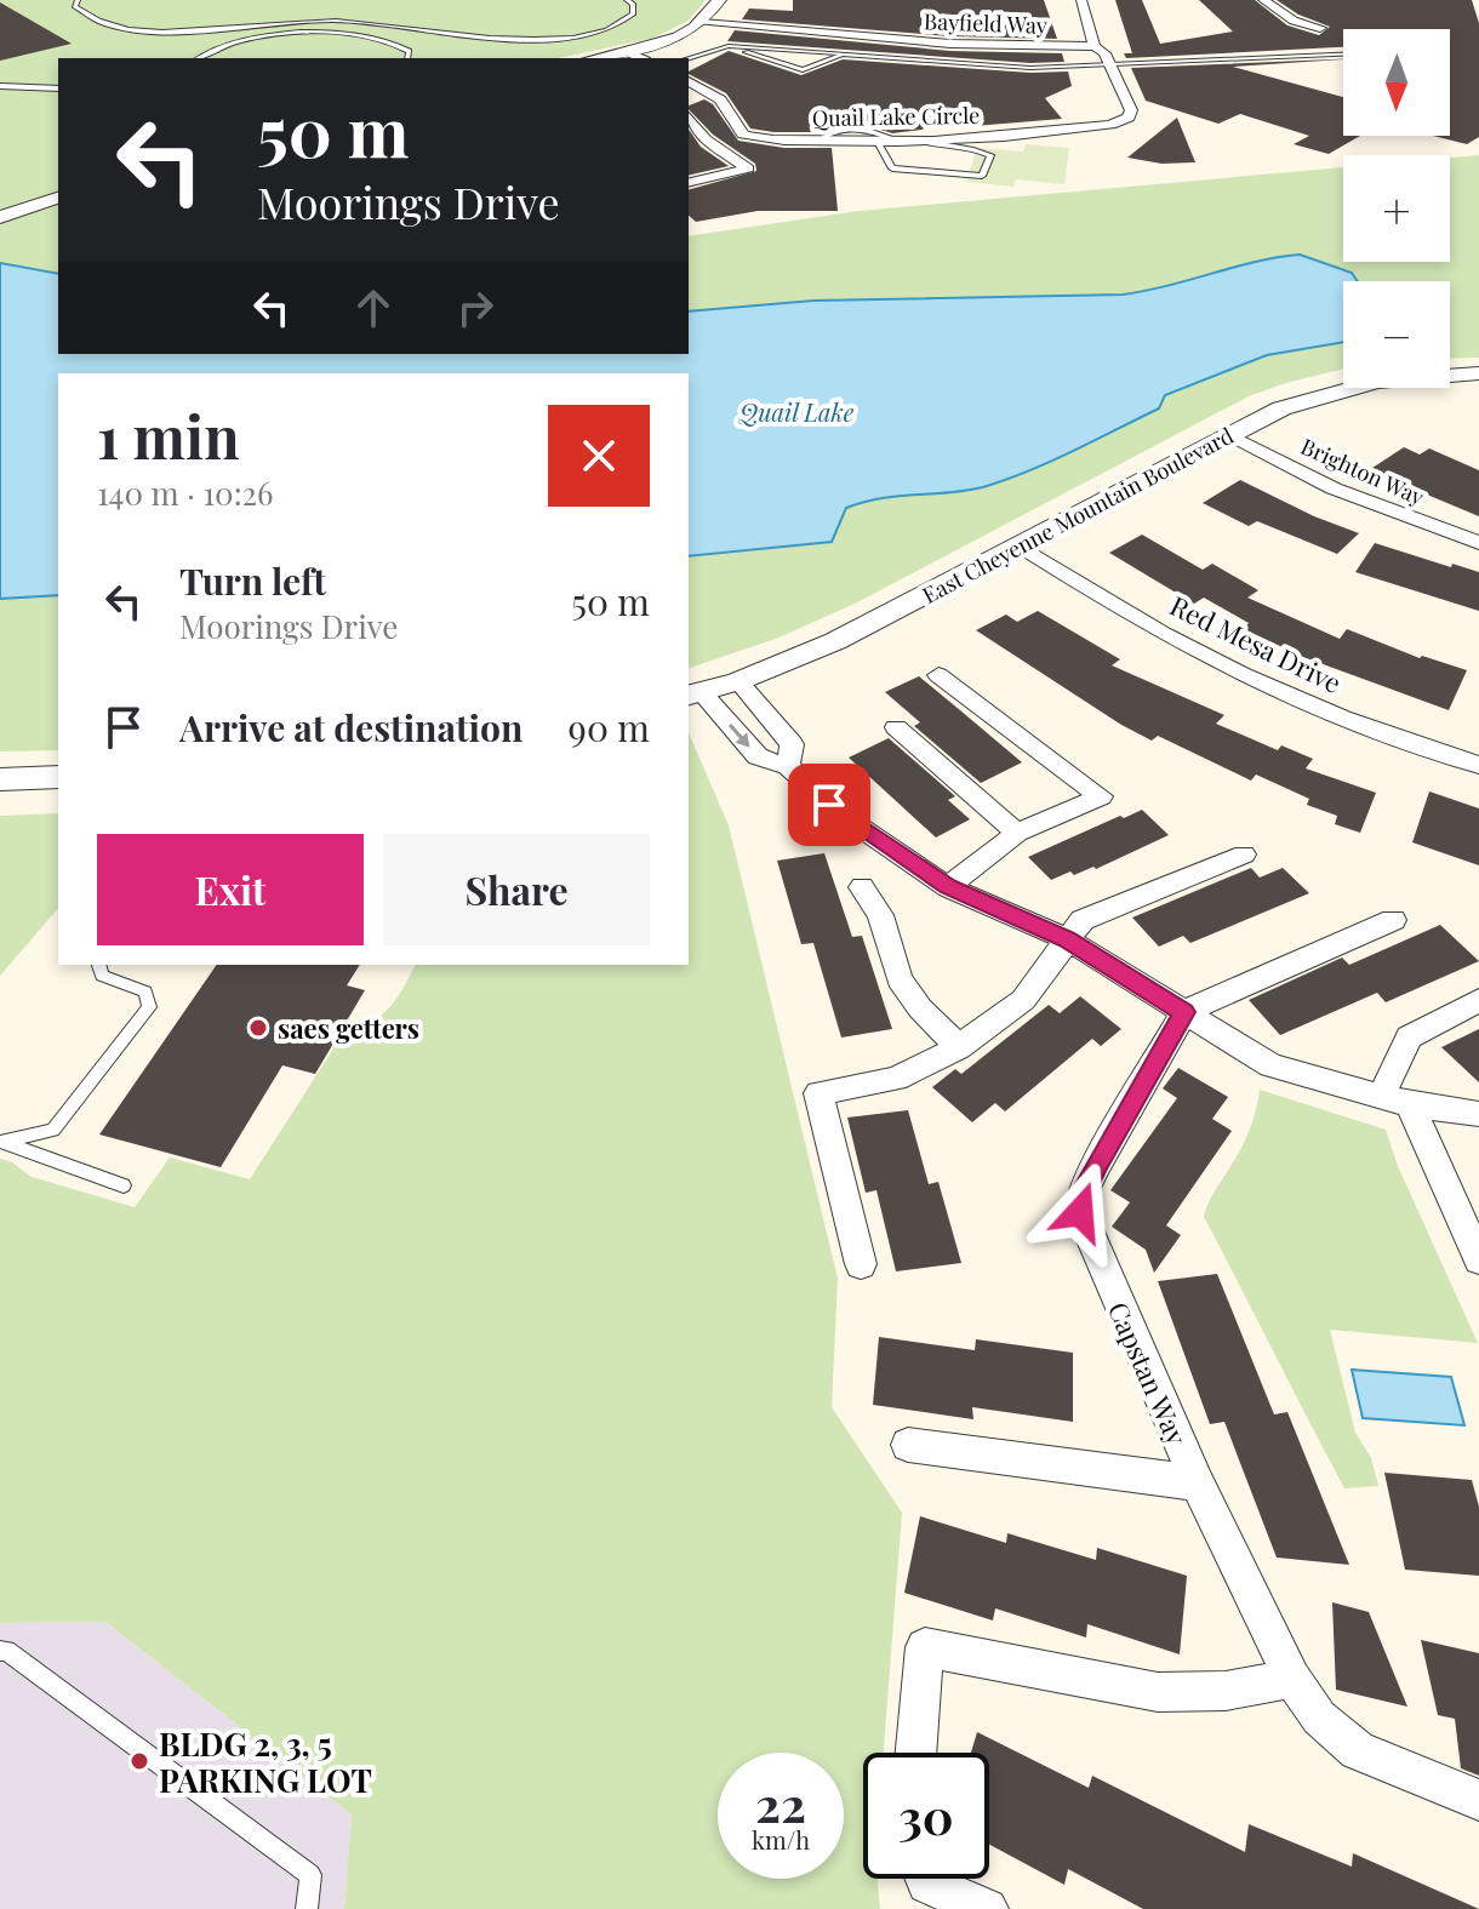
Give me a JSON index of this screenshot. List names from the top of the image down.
{
  "streets": {
    "street": [
      "Bayfield Way",
      "Quail Lake Circle",
      "Brighton Way",
      "East Cheyenne Mountain Boulevard",
      "Red Mesa Drive",
      "Capstan Way"
    ]
  },
  "crossings": [
    ["Brighton Way", "East Cheyenne Mountain Boulevard"],
    ["East Cheyenne Mountain Boulevard", "Red Mesa Drive"]
  ],
  "water": ["Quail Lake"],
  "places": ["saes getters", "BLDG 2, 3, 5 PARKING LOT"],
  "north": "bottom",
  "page": {
    "map_buttons": ["+", "−"],
    "turn": ["50 m", "Moorings Drive"],
    "heading": ["1 min", "140 m · 10:26"],
    "list": [
      {
        "name": "Turn left",
        "note": "Moorings Drive",
        "value": "50 m"
      },
      {
        "name": "Arrive at destination",
        "value": "90 m"
      }
    ],
    "buttons": ["Exit", "Share"],
    "speed": "22 km/h",
    "limit": "30"
  }
}
